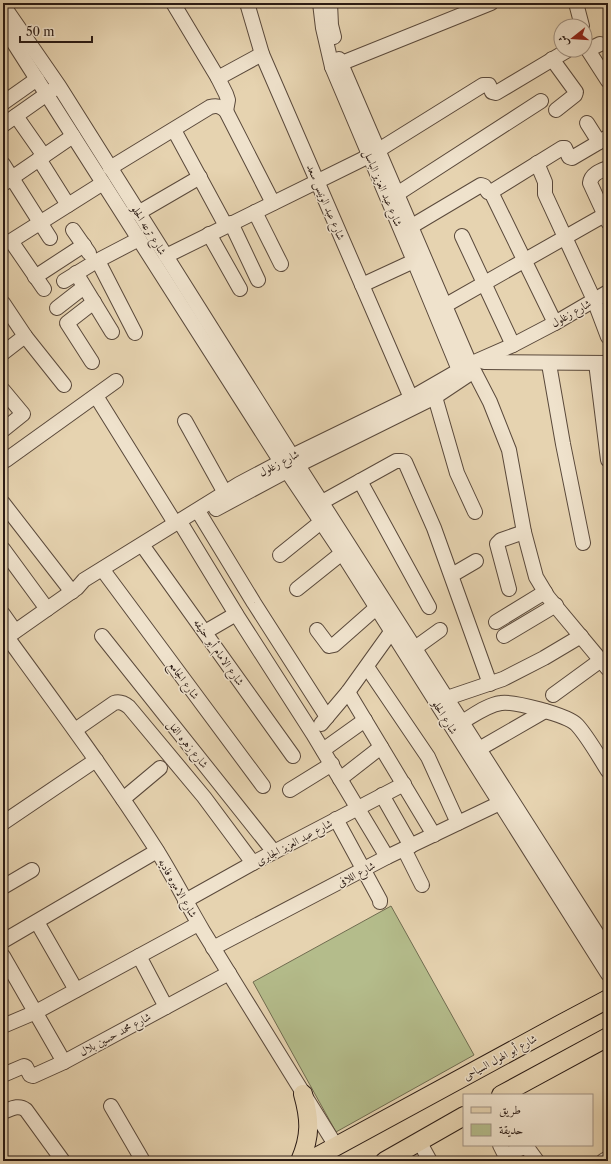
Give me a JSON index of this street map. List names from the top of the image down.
{
  "streets": {
    "main road": ["شارع أبو الهول السياحى"],
    "street": [
      "شارع عبد العزيز الباسل",
      "شارع عبد الونيس سعد",
      "شارع ترعه الحلو",
      "شارع زغلول",
      "شارع الامام أبو حنيفه",
      "شارع الجامع",
      "شارع الحلو",
      "شارع زهره الفل",
      "شارع عبد العزيز الجابرى",
      "شارع اللافى",
      "شارع الاميره فاديه",
      "شارع محمد حسين بلال"
    ]
  },
  "crossings": [
    ["شارع عبد العزيز الباسل", "شارع زغلول"],
    ["شارع عبد الونيس سعد", "شارع زغلول"],
    ["شارع ترعه الحلو", "شارع زغلول"],
    ["شارع ترعه الحلو", "شارع الحلو"],
    ["شارع زغلول", "شارع الامام أبو حنيفه"],
    ["شارع زغلول", "شارع الجامع"],
    ["شارع زغلول", "شارع الحلو"],
    ["شارع زغلول", "شارع الاميره فاديه"],
    ["شارع الحلو", "شارع اللافى"],
    ["شارع زهره الفل", "شارع عبد العزيز الجابرى"],
    ["شارع عبد العزيز الجابرى", "شارع الاميره فاديه"],
    ["شارع اللافى", "شارع الاميره فاديه"],
    ["شارع الاميره فاديه", "شارع محمد حسين بلال"],
    ["شارع الاميره فاديه", "شارع أبو الهول السياحى"]
  ],
  "legend": ["طريق", "حديقة"],
  "scale_bar": "50 m",
  "north": "left"
}
